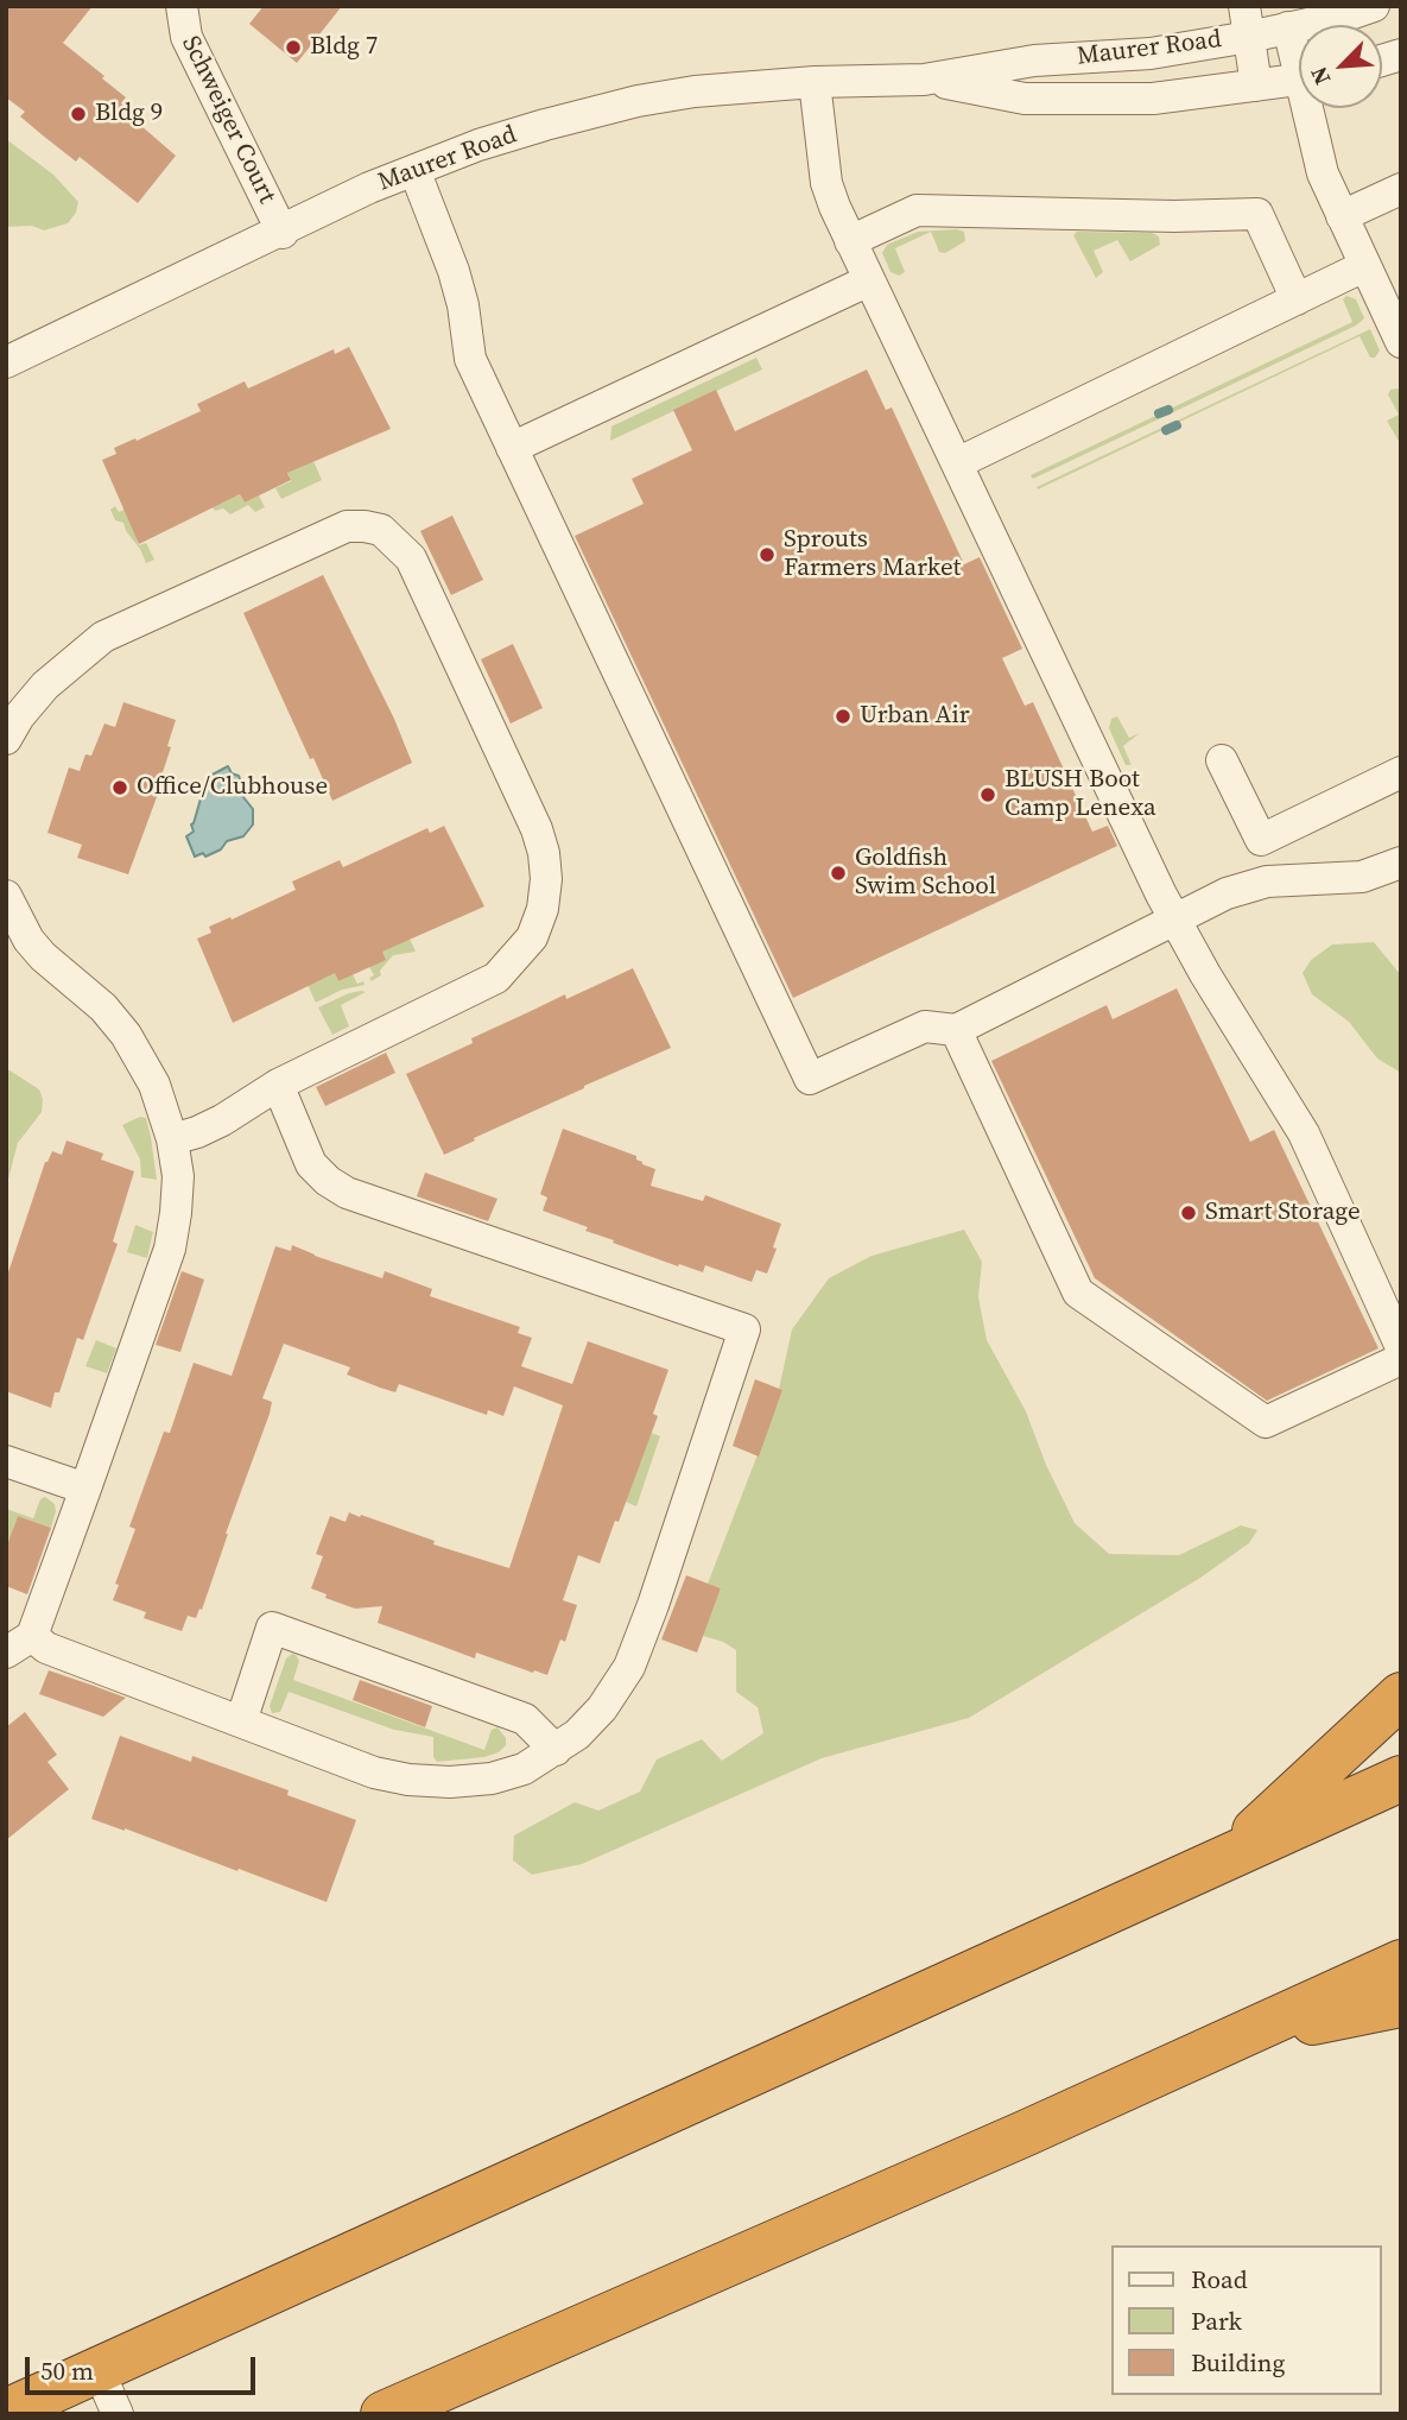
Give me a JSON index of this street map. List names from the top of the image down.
{
  "streets": {
    "street": ["Maurer Road", "Schweiger Court"]
  },
  "crossings": [
    ["Maurer Road", "Schweiger Court"]
  ],
  "places": [
    "Bldg 7",
    "Bldg 9",
    "Sprouts Farmers Market",
    "Urban Air",
    "Office/Clubhouse",
    "BLUSH Boot Camp Lenexa",
    "Goldfish Swim School",
    "Smart Storage"
  ],
  "legend": ["Road", "Park", "Building"],
  "scale_bar": "50 m",
  "north": "bottom left"
}
